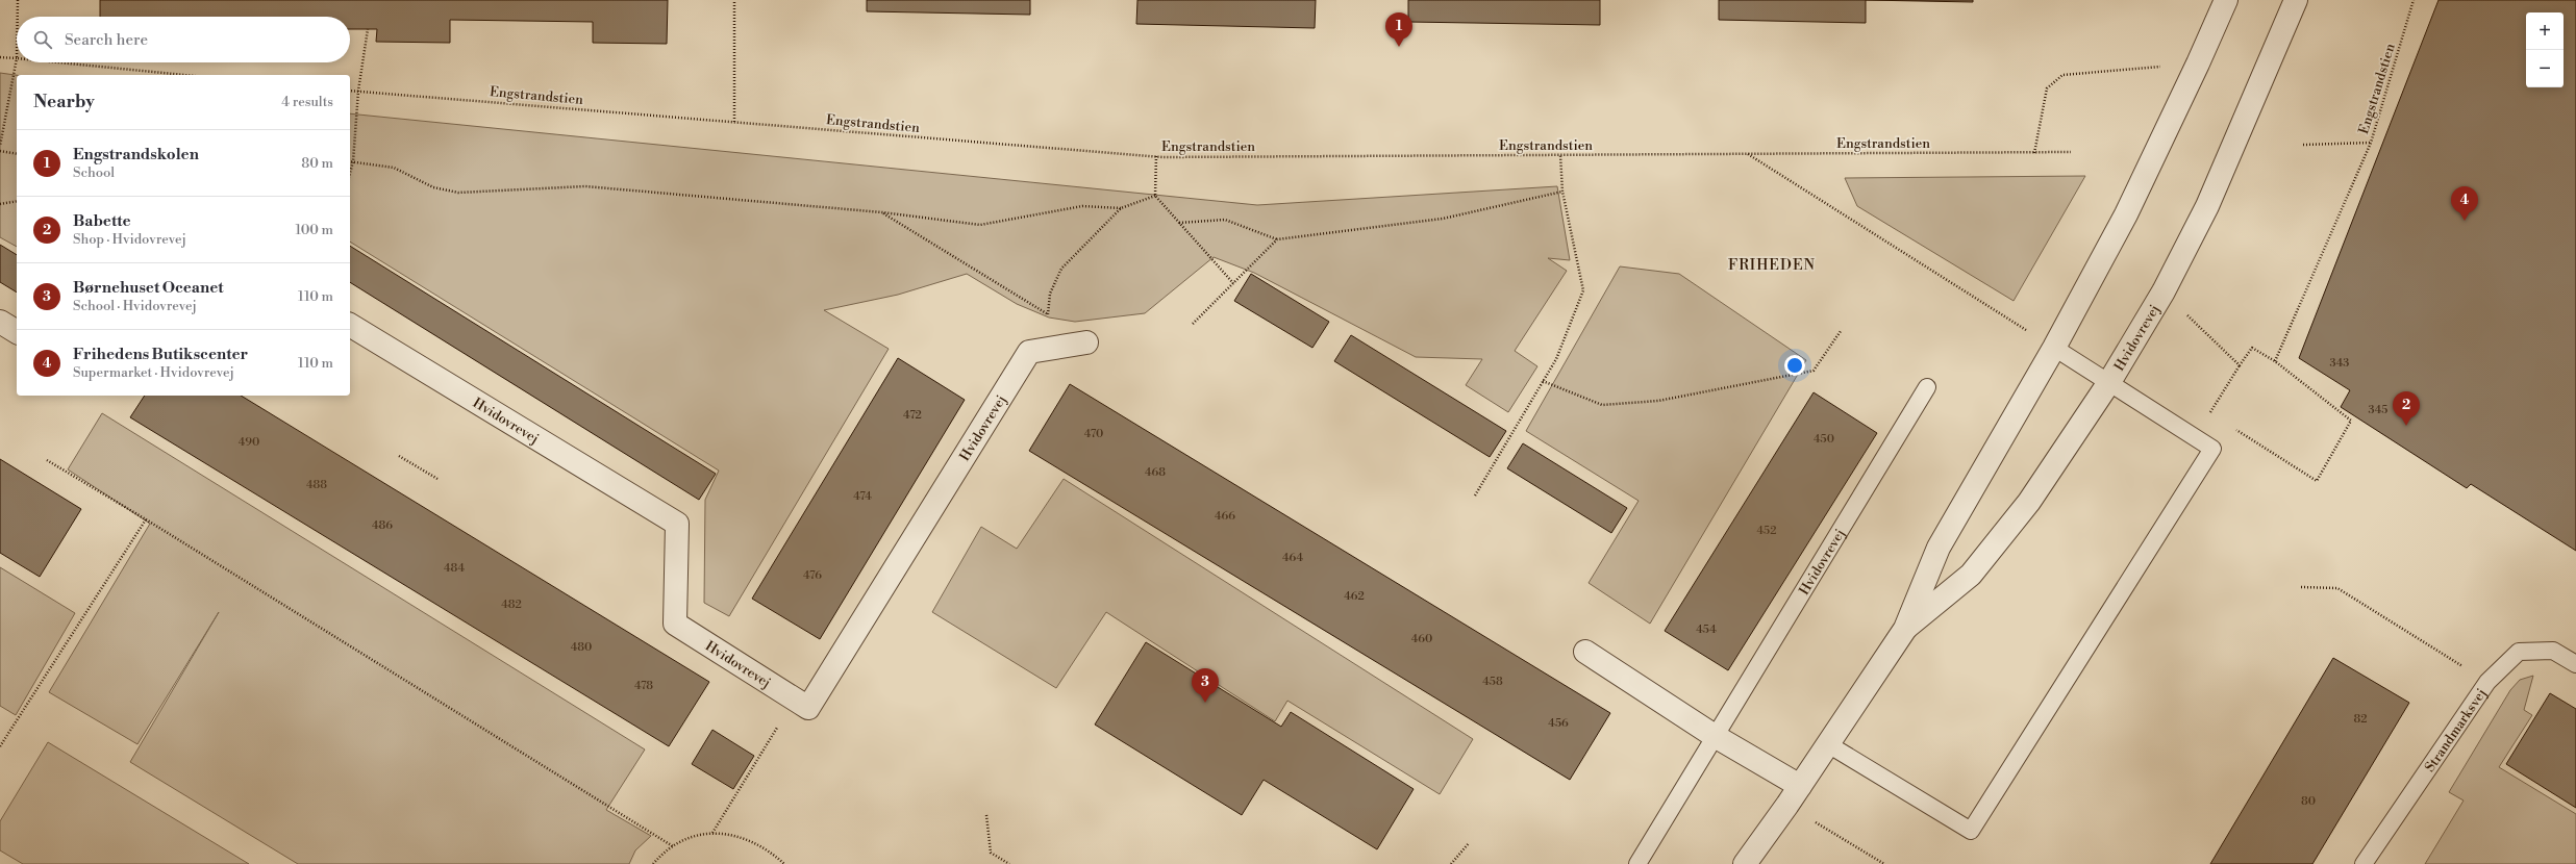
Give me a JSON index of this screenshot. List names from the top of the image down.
{
  "streets": {
    "street": ["Hvidovrevej"],
    "lane": ["Strandmarksvej"],
    "path": ["Engstrandstien"]
  },
  "districts": ["FRIHEDEN"],
  "house_numbers": [
    "343",
    "345",
    "472",
    "470",
    "450",
    "490",
    "468",
    "488",
    "474",
    "466",
    "486",
    "452",
    "464",
    "484",
    "476",
    "462",
    "482",
    "454",
    "460",
    "480",
    "458",
    "478",
    "82",
    "456",
    "80"
  ],
  "page": {
    "map_buttons": ["+", "−"],
    "pins": [
      "1",
      "4",
      "2",
      "3"
    ],
    "search": "Search here",
    "heading": ["Nearby", "4 results"],
    "list": [
      {
        "mark": "1",
        "name": "Engstrandskolen",
        "note": "School",
        "value": "80 m"
      },
      {
        "mark": "2",
        "name": "Babette",
        "note": "Shop · Hvidovrevej",
        "value": "100 m"
      },
      {
        "mark": "3",
        "name": "Børnehuset Oceanet",
        "note": "School · Hvidovrevej",
        "value": "110 m"
      },
      {
        "mark": "4",
        "name": "Frihedens Butikscenter",
        "note": "Supermarket · Hvidovrevej",
        "value": "110 m"
      }
    ]
  }
}
